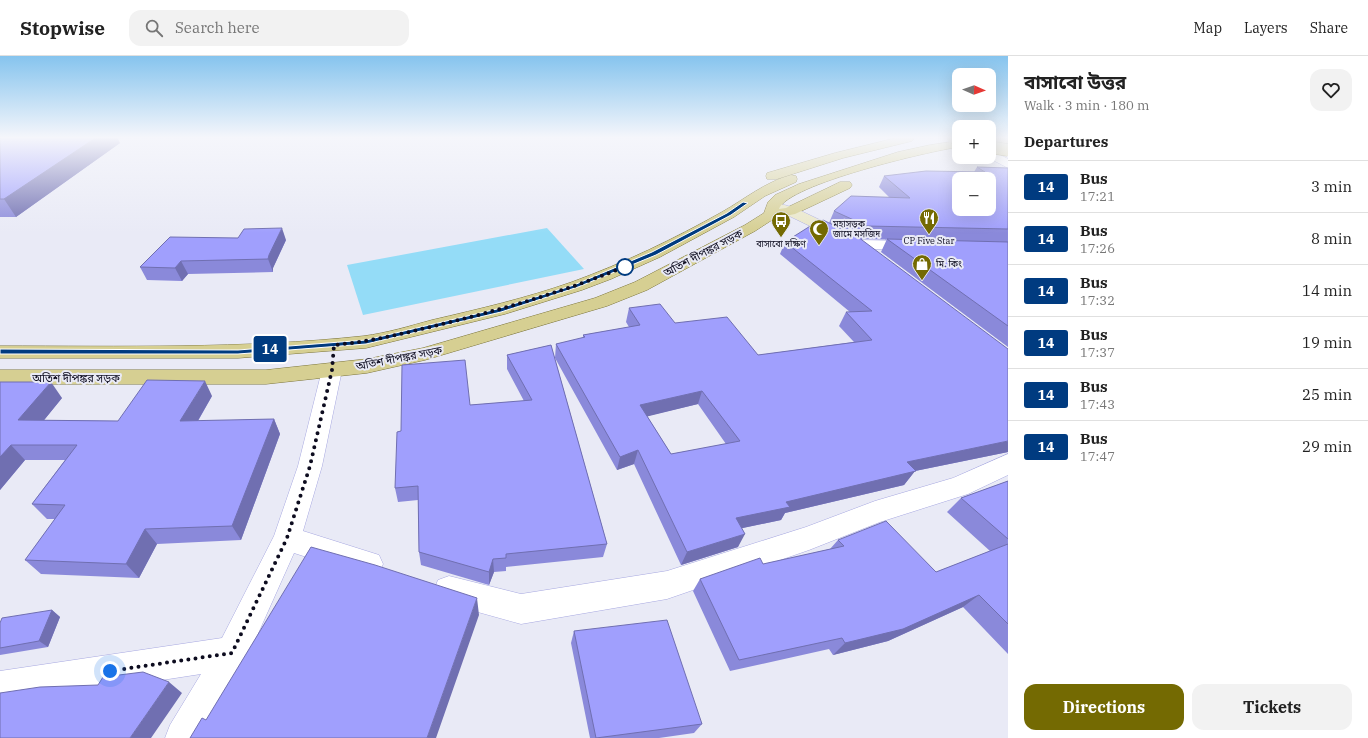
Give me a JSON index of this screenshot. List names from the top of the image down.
{
  "streets": {
    "main road": ["অতিশ দীপঙ্কর সড়ক"]
  },
  "places": {
    "restaurant": ["CP Five Star"],
    "bus stop": ["বাসাবো দক্ষিণ"],
    "mosque": ["মহাসড়ক জামে মসজিদ"],
    "shop": ["মি. কিং"]
  },
  "lines": ["bus line 14"],
  "north": "right",
  "page": {
    "header": "Stopwise",
    "search": "Search here",
    "nav": ["Map", "Layers", "Share"],
    "on_map": "14",
    "heading": [
      ["বাসাবো উত্তর", "Walk · 3 min · 180 m"],
      "Departures"
    ],
    "map_buttons": ["+", "−"],
    "list": [
      {
        "mark": "14",
        "name": "Bus",
        "note": "17:21",
        "value": "3 min"
      },
      {
        "mark": "14",
        "name": "Bus",
        "note": "17:26",
        "value": "8 min"
      },
      {
        "mark": "14",
        "name": "Bus",
        "note": "17:32",
        "value": "14 min"
      },
      {
        "mark": "14",
        "name": "Bus",
        "note": "17:37",
        "value": "19 min"
      },
      {
        "mark": "14",
        "name": "Bus",
        "note": "17:43",
        "value": "25 min"
      },
      {
        "mark": "14",
        "name": "Bus",
        "note": "17:47",
        "value": "29 min"
      }
    ],
    "buttons": ["Directions", "Tickets"]
  }
}
